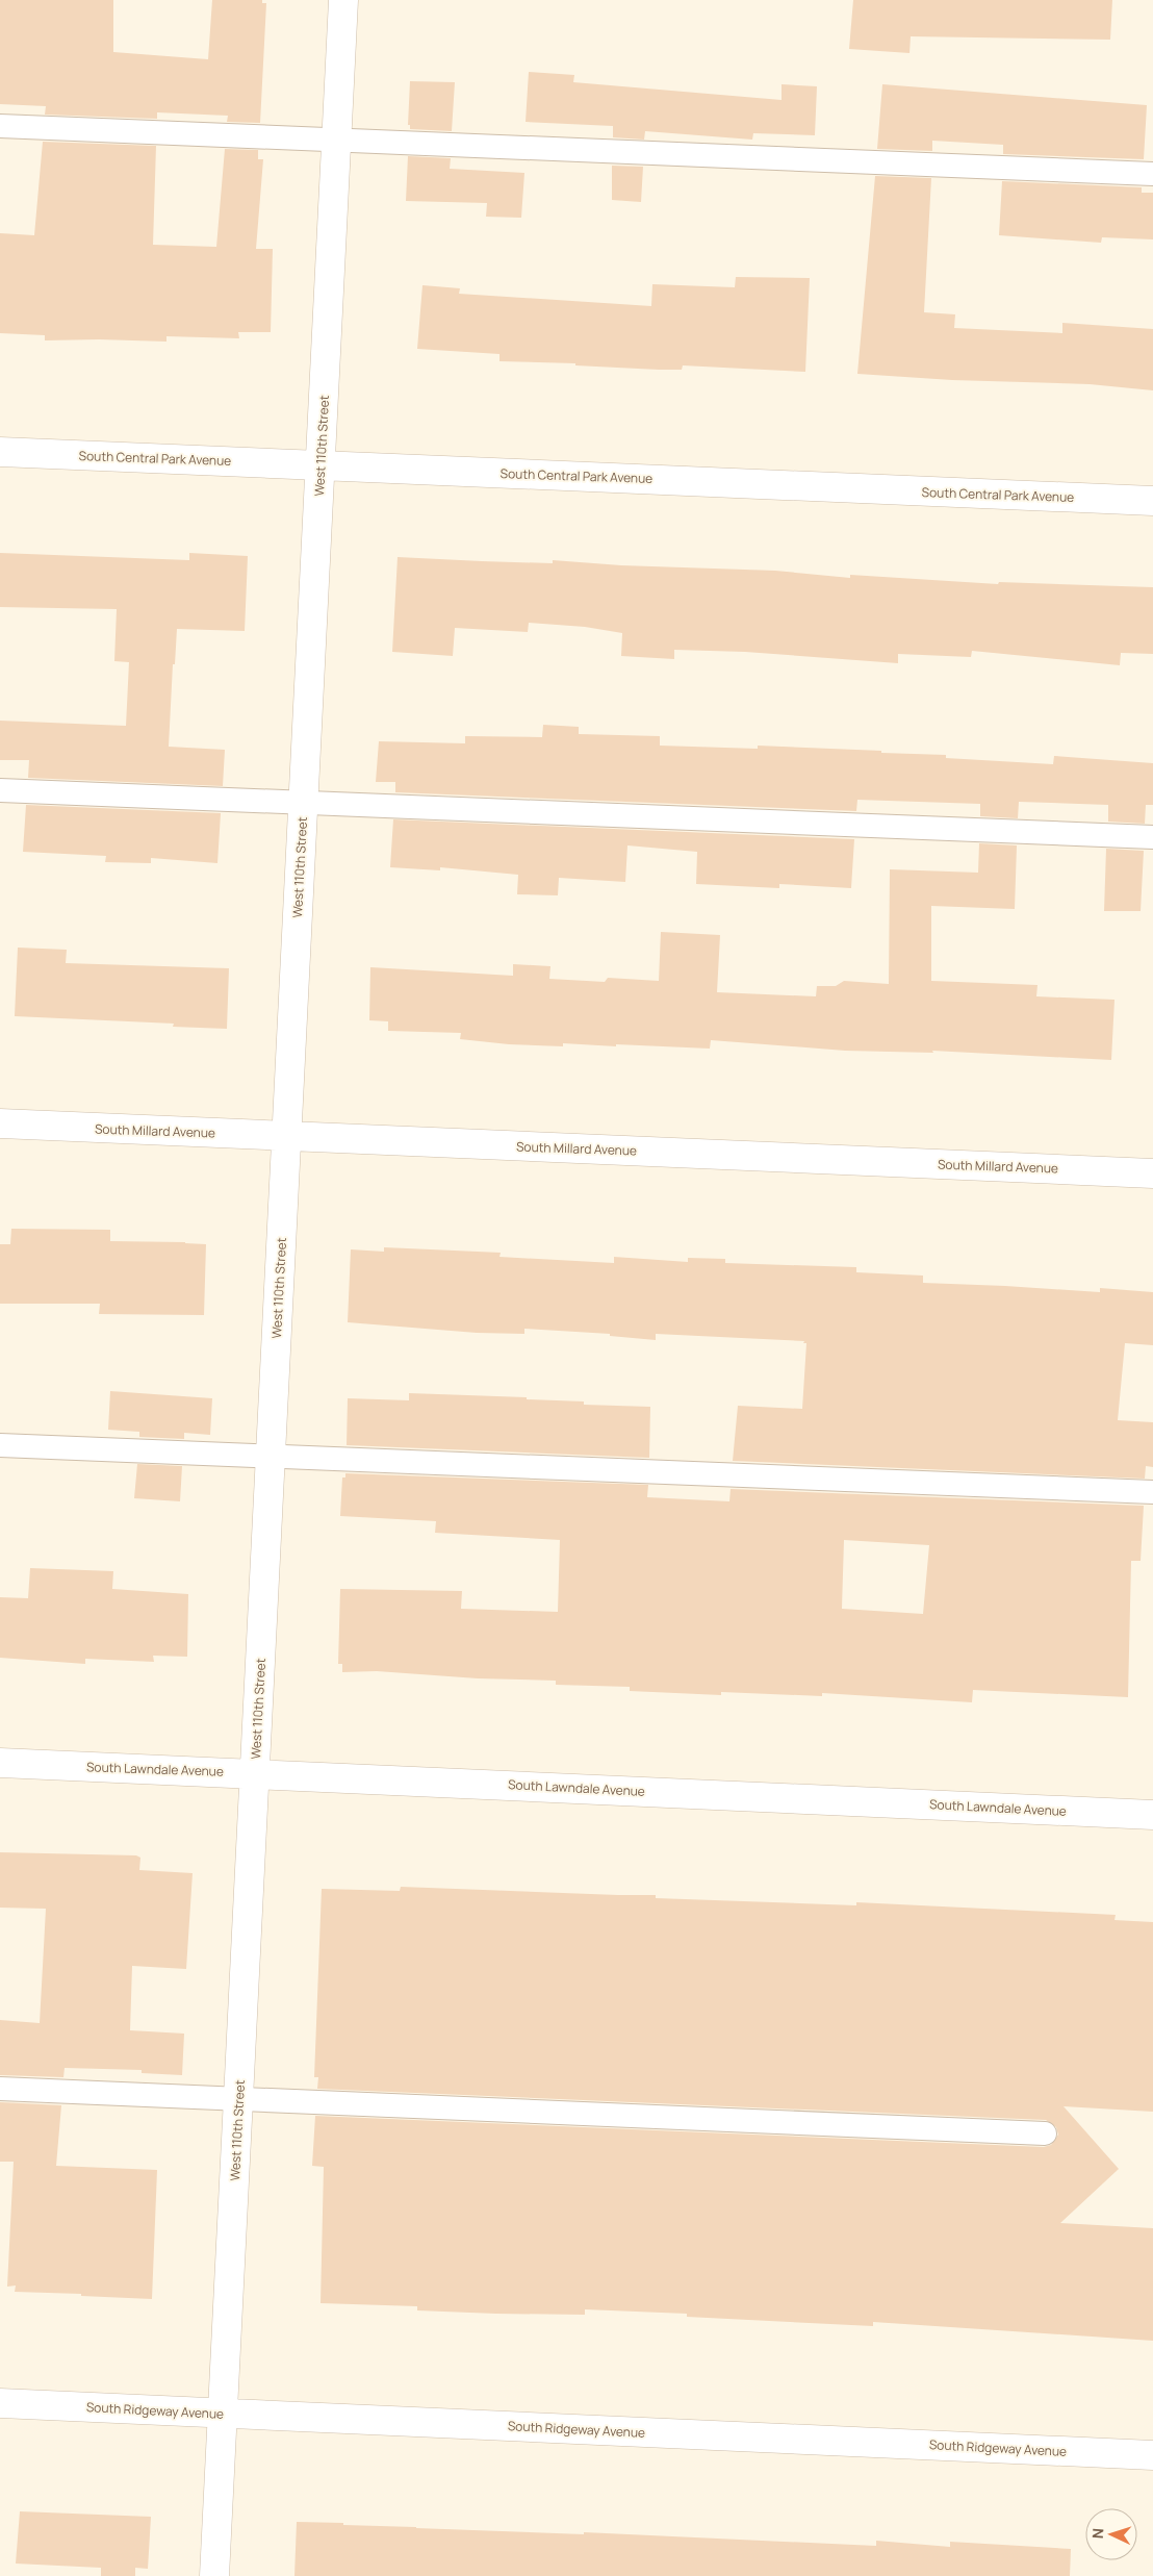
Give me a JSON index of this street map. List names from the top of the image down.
{
  "streets": {
    "street": [
      "West 110th Street",
      "South Central Park Avenue",
      "South Millard Avenue",
      "South Lawndale Avenue",
      "South Ridgeway Avenue"
    ]
  },
  "crossings": [
    ["West 110th Street", "South Central Park Avenue"],
    ["West 110th Street", "South Millard Avenue"],
    ["West 110th Street", "South Lawndale Avenue"],
    ["West 110th Street", "South Ridgeway Avenue"]
  ],
  "north": "left"
}
